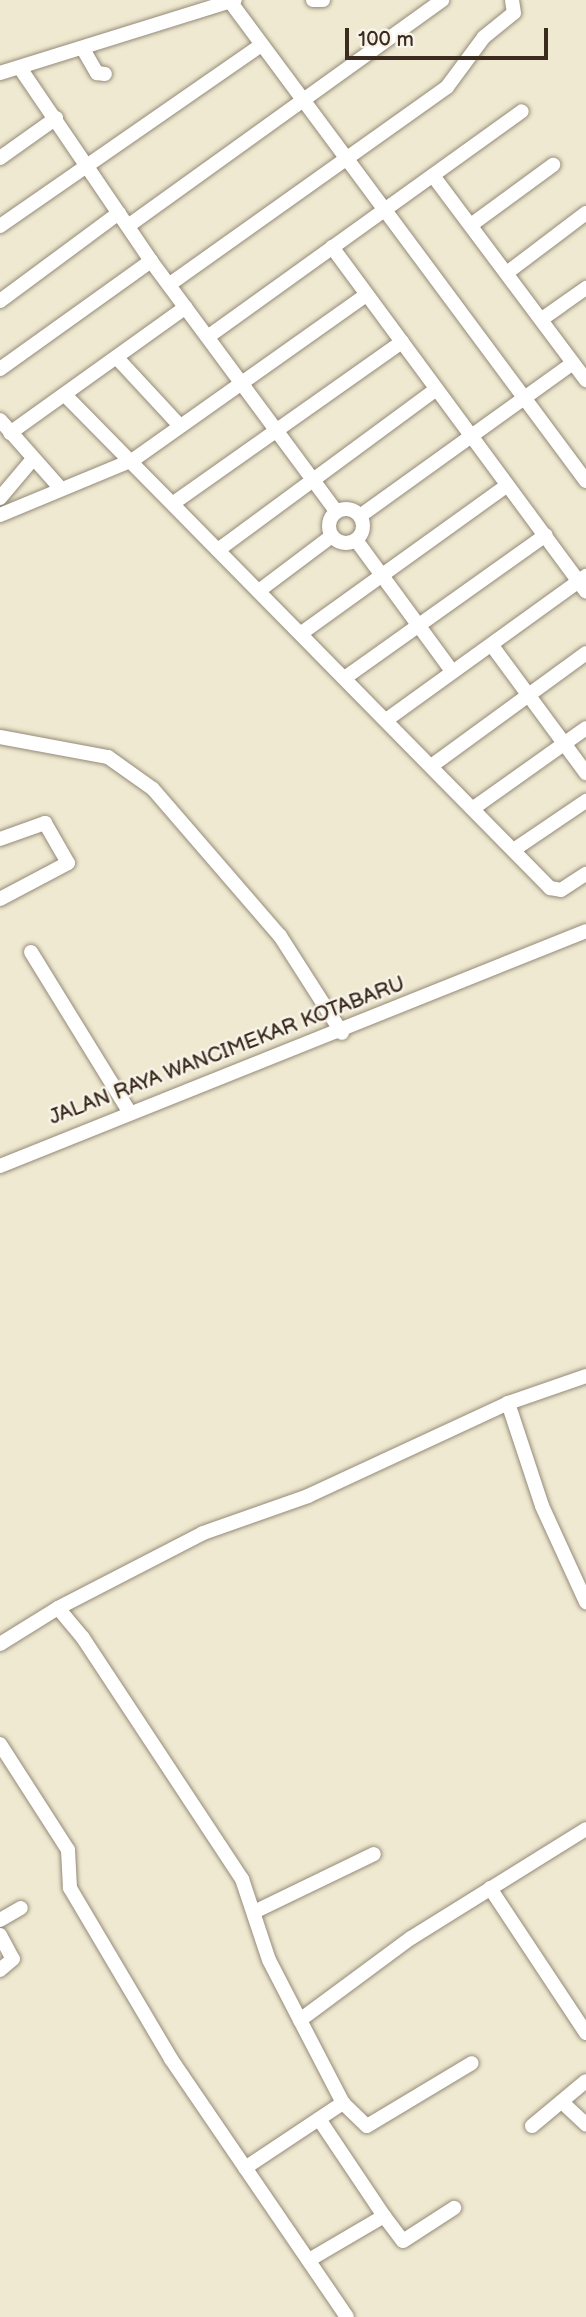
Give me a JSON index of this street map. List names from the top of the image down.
{
  "streets": {
    "street": ["JALAN RAYA WANCIMEKAR KOTABARU"]
  },
  "scale_bar": "100 m"
}
